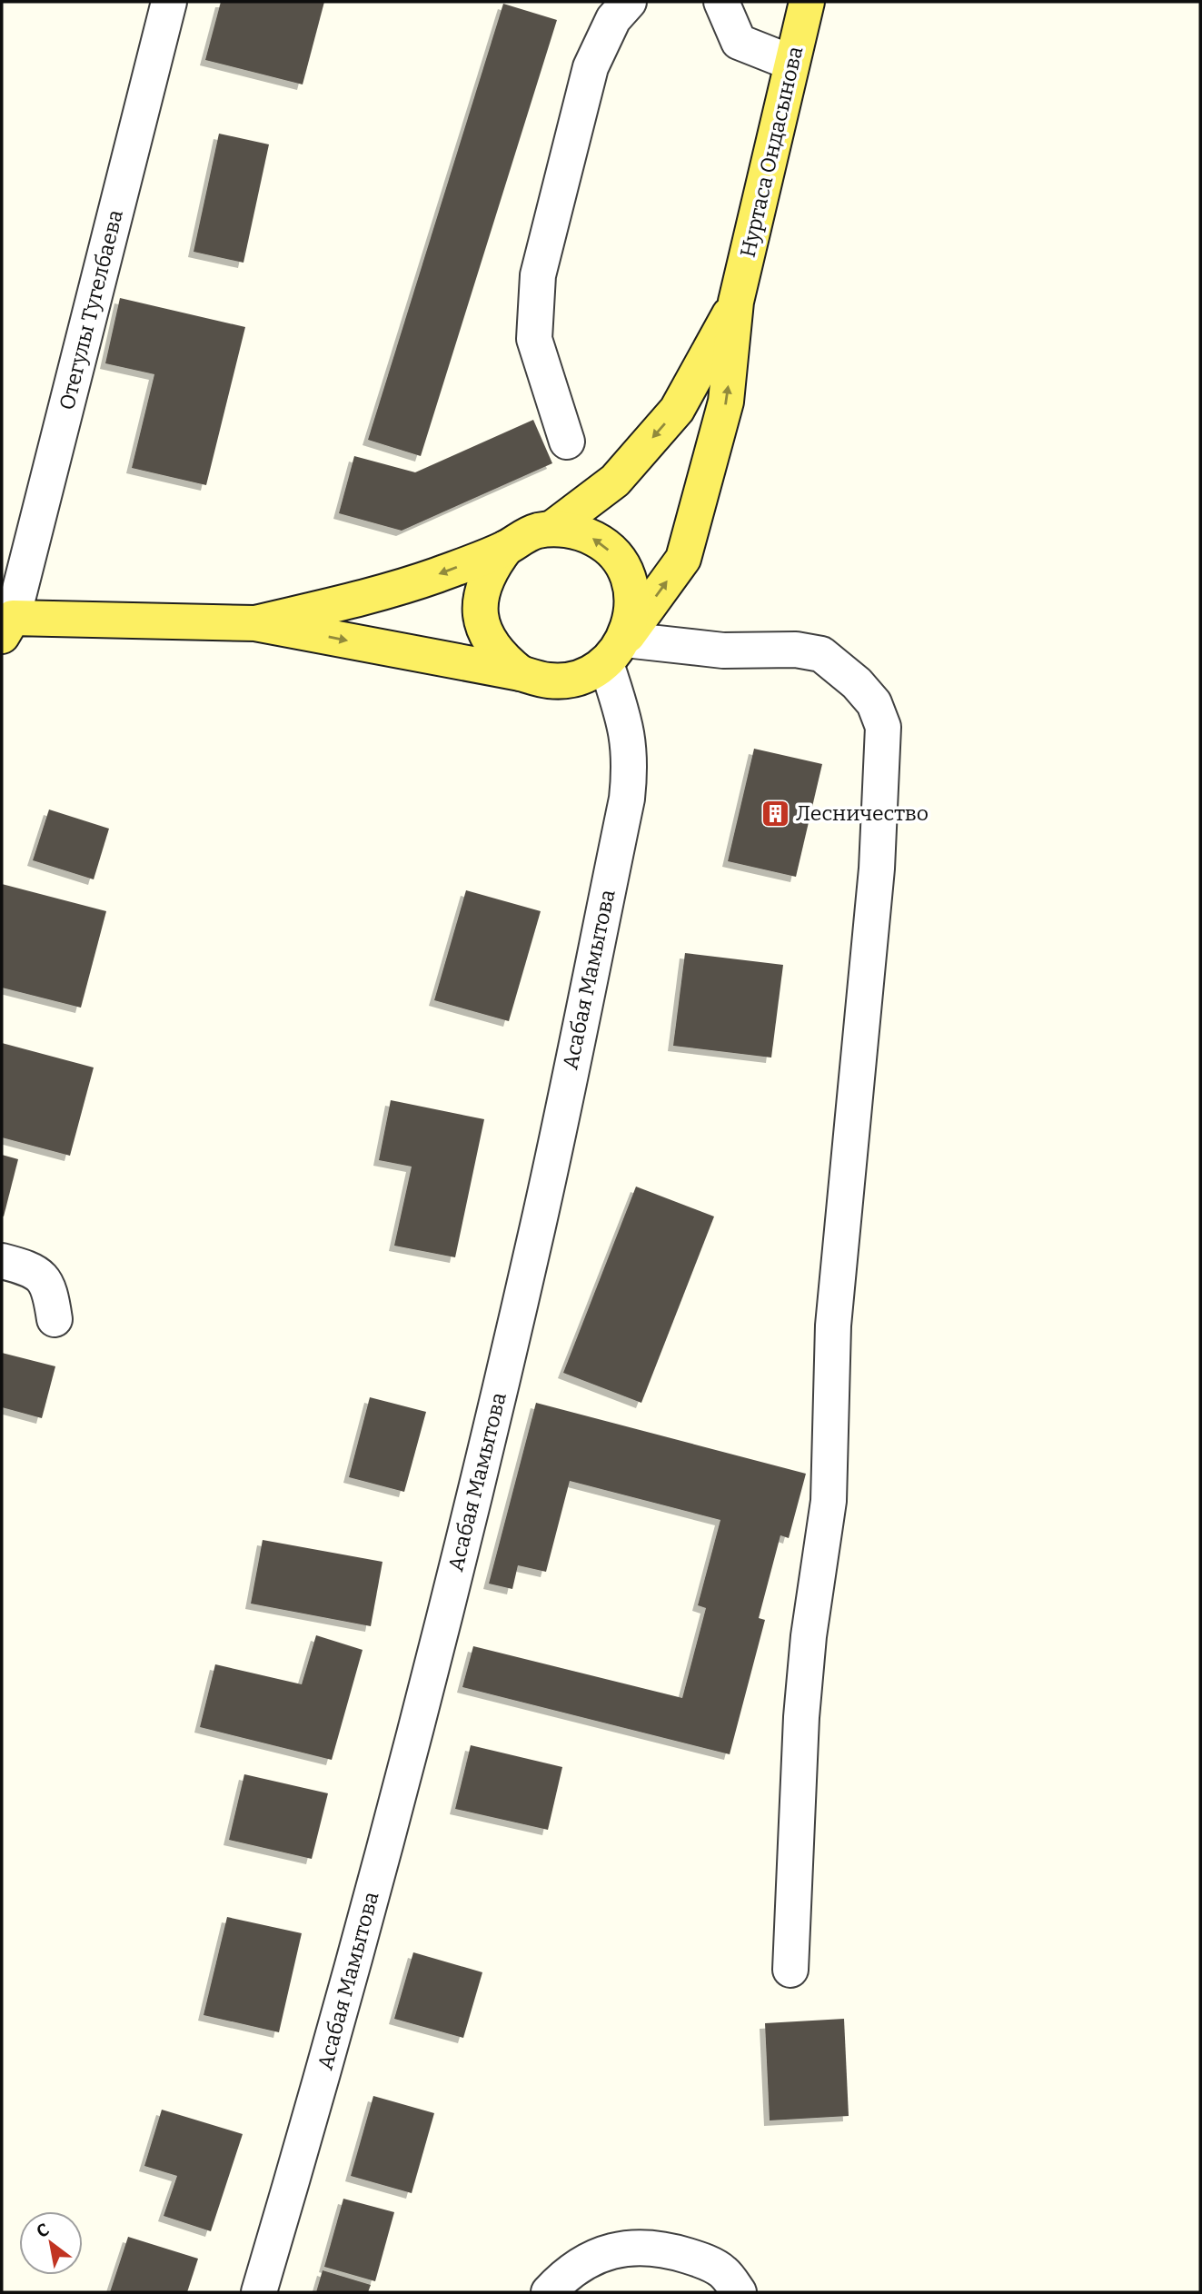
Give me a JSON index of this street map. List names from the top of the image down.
{
  "streets": {
    "main road": ["Нуртаса Ондасынова"],
    "street": ["Отегулы Тугелбаева", "Асабая Мамытова"]
  },
  "crossings": [
    ["Нуртаса Ондасынова", "Асабая Мамытова"]
  ],
  "places": {
    "building": ["Лесничество"]
  },
  "north": "top left"
}
